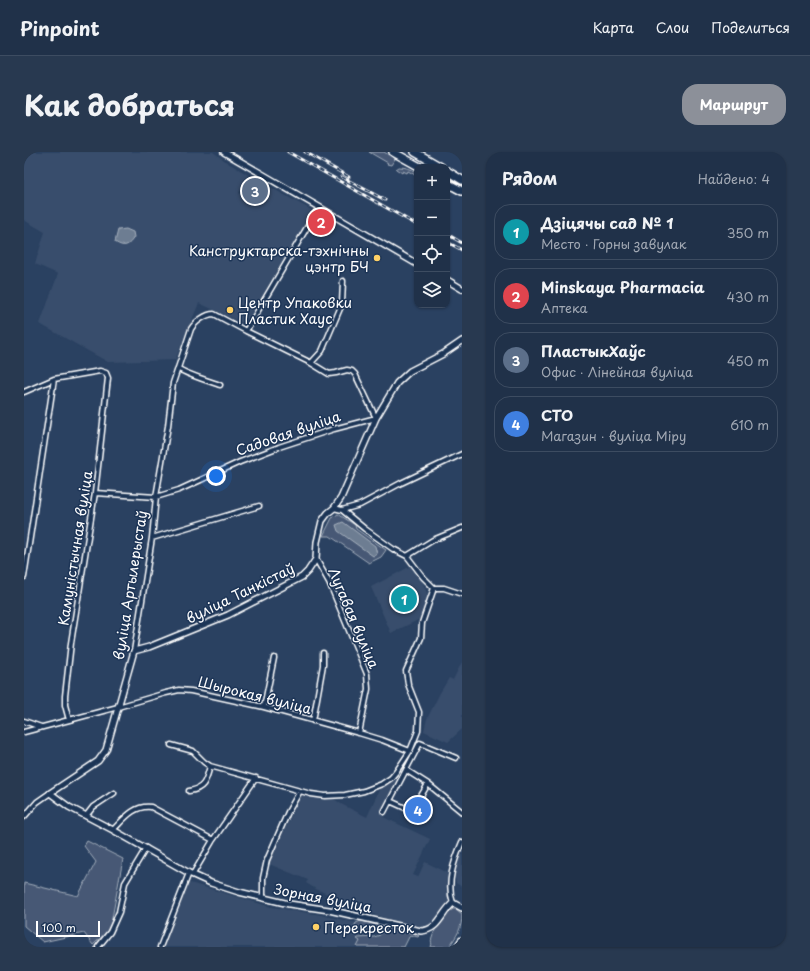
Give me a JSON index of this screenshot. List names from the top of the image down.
{
  "streets": {
    "street": [
      "Садовая вуліца",
      "Камуністычная вуліца",
      "вуліца Артылерыстаў",
      "вуліца Танкістаў",
      "Лугавая вуліца",
      "Шырокая вуліца",
      "Зорная вуліца"
    ]
  },
  "crossings": [
    ["Садовая вуліца", "Камуністычная вуліца"],
    ["Садовая вуліца", "вуліца Артылерыстаў"],
    ["Камуністычная вуліца", "Шырокая вуліца"],
    ["вуліца Артылерыстаў", "вуліца Танкістаў"],
    ["вуліца Артылерыстаў", "Шырокая вуліца"],
    ["вуліца Артылерыстаў", "Зорная вуліца"],
    ["вуліца Танкістаў", "Лугавая вуліца"],
    ["Лугавая вуліца", "Шырокая вуліца"]
  ],
  "places": ["Канструктарска-тэхнічны цэнтр БЧ", "Центр Упаковки Пластик Хаус", "Перекресток"],
  "scale_bar": "100 m",
  "page": {
    "header": "Pinpoint",
    "nav": ["Карта", "Слои", "Поделиться"],
    "title": "Как добраться",
    "buttons": "Маршрут",
    "heading": ["Рядом", "Найдено: 4"],
    "map_buttons": ["+", "−"],
    "pins": [
      "3",
      "2",
      "1",
      "4"
    ],
    "list": [
      {
        "mark": "1",
        "name": "Дзіцячы сад № 1",
        "note": "Место · Горны завулак",
        "value": "350 m"
      },
      {
        "mark": "2",
        "name": "Minskaya Pharmacia",
        "note": "Аптека",
        "value": "430 m"
      },
      {
        "mark": "3",
        "name": "ПластыкХаўс",
        "note": "Офис · Лінейная вуліца",
        "value": "450 m"
      },
      {
        "mark": "4",
        "name": "СТО",
        "note": "Магазин · вуліца Міру",
        "value": "610 m"
      }
    ],
    "scale": "100 m"
  }
}
